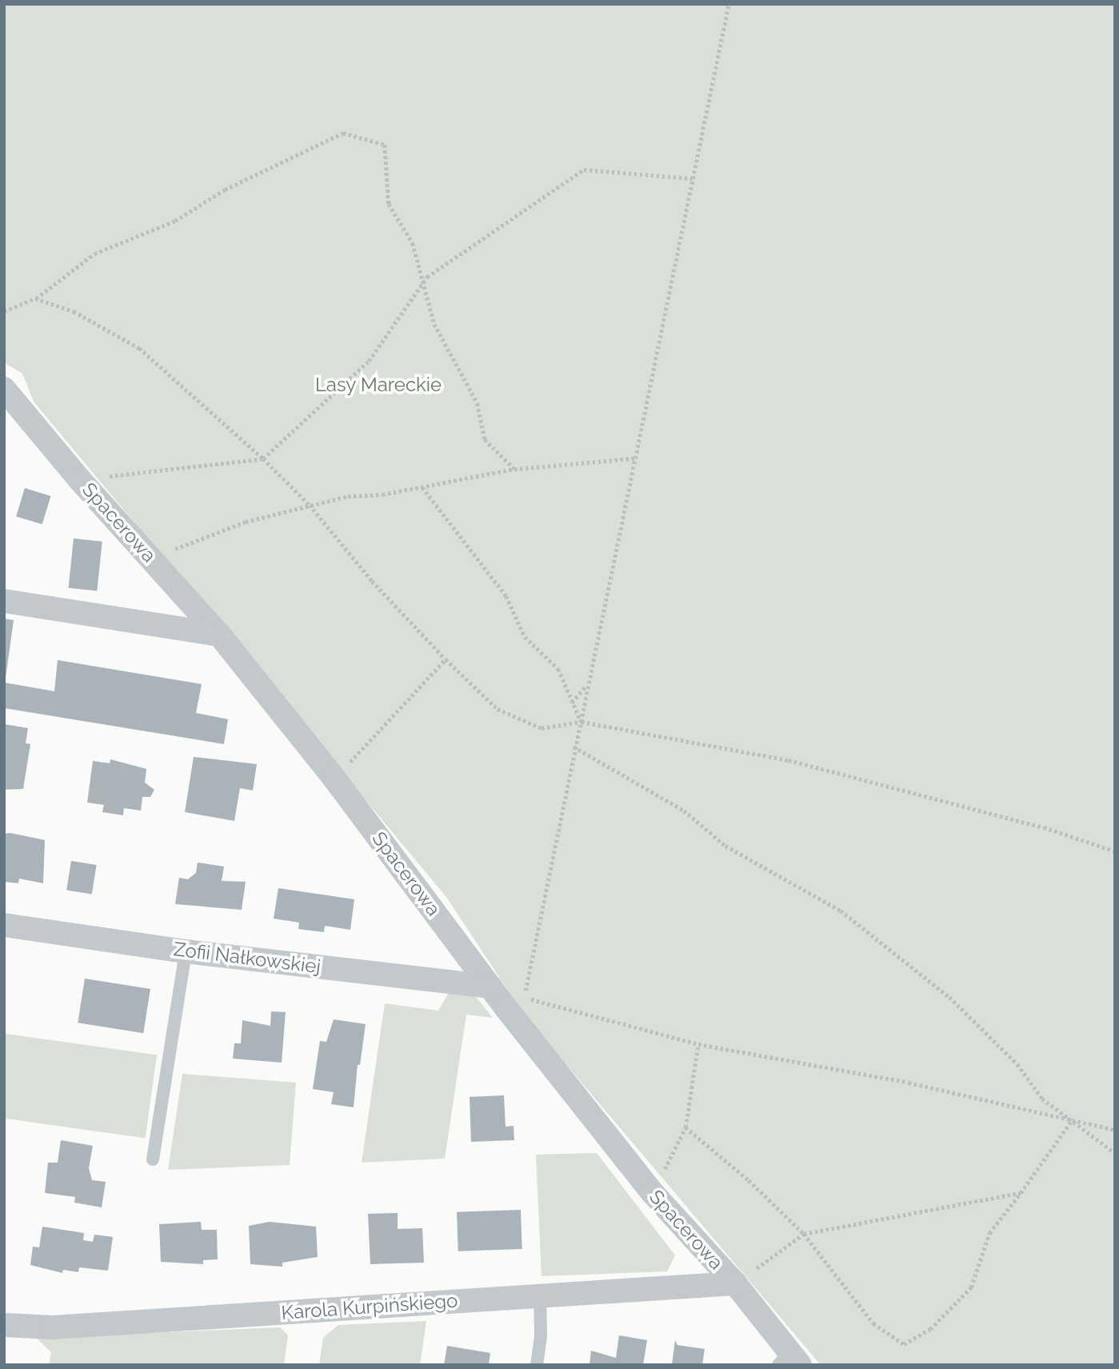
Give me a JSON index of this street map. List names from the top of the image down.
{
  "streets": {
    "street": ["Spacerowa", "Zofii Nałkowskiej", "Karola Kurpińskiego"]
  },
  "crossings": [
    ["Spacerowa", "Zofii Nałkowskiej"],
    ["Spacerowa", "Karola Kurpińskiego"]
  ],
  "parks": ["Lasy Mareckie"]
}
